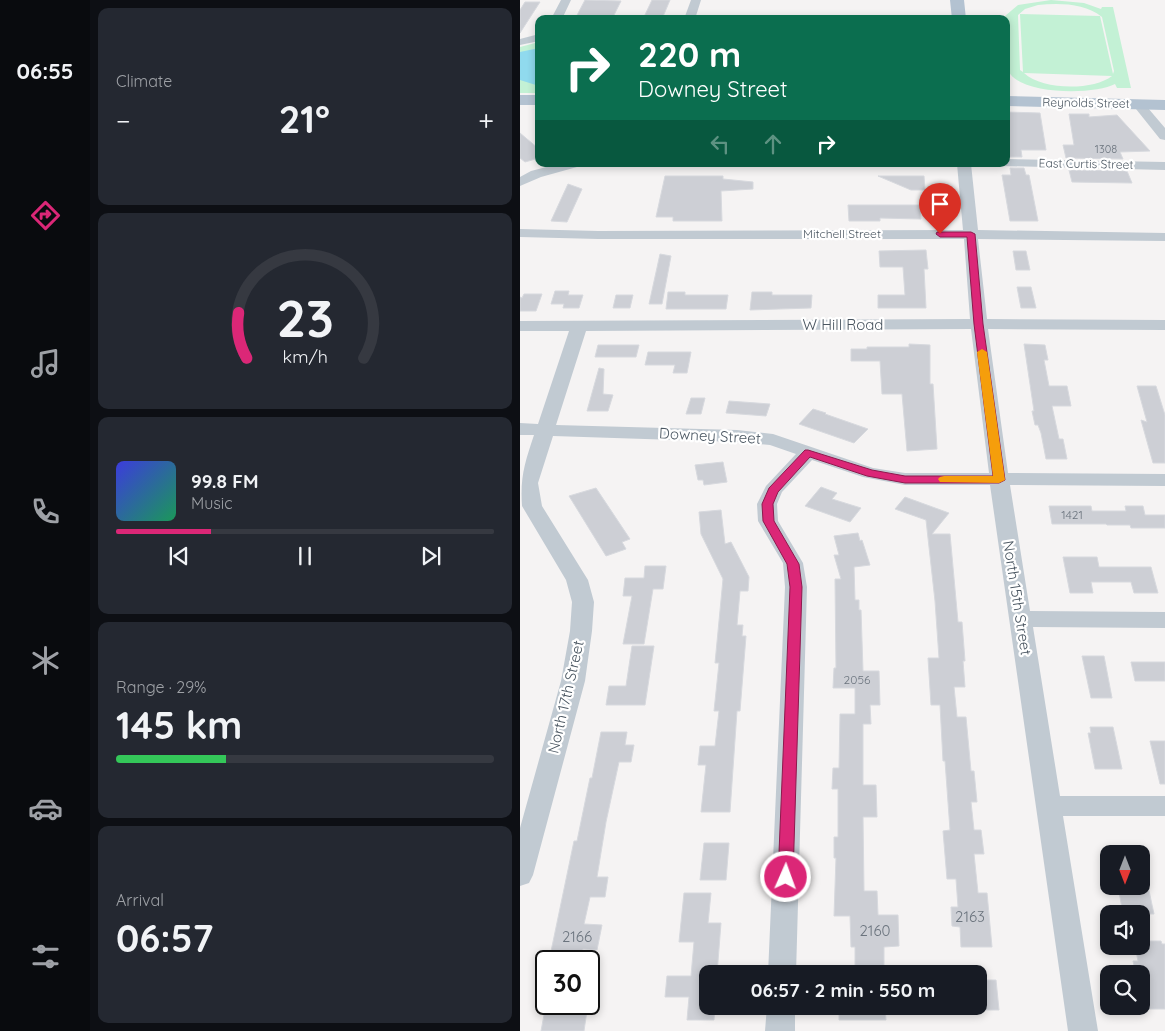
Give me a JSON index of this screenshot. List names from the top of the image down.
{
  "streets": {
    "main road": ["Reynolds Street"],
    "street": [
      "East Curtis Street",
      "Mitchell Street",
      "W Hill Road",
      "Downey Street",
      "North 15th Street",
      "North 17th Street"
    ]
  },
  "crossings": [
    ["Mitchell Street", "North 15th Street"],
    ["W Hill Road", "North 15th Street"],
    ["W Hill Road", "North 17th Street"],
    ["Downey Street", "North 15th Street"],
    ["Downey Street", "North 17th Street"]
  ],
  "house_numbers": [
    "1308",
    "1421",
    "2056",
    "2163",
    "2160",
    "2166"
  ],
  "north": "bottom",
  "page": {
    "tabs": "06:55",
    "tile": [
      "Climate",
      ["Range · 29%", "145 km"],
      ["Arrival", "06:57"]
    ],
    "turn": ["220 m", "Downey Street"],
    "heat": ["−", "21°", "+"],
    "song": ["99.8 FM", "Music"],
    "limit": "30",
    "trip": "06:57 · 2 min · 550 m",
    "gauge": ["23", "km/h"]
  }
}
